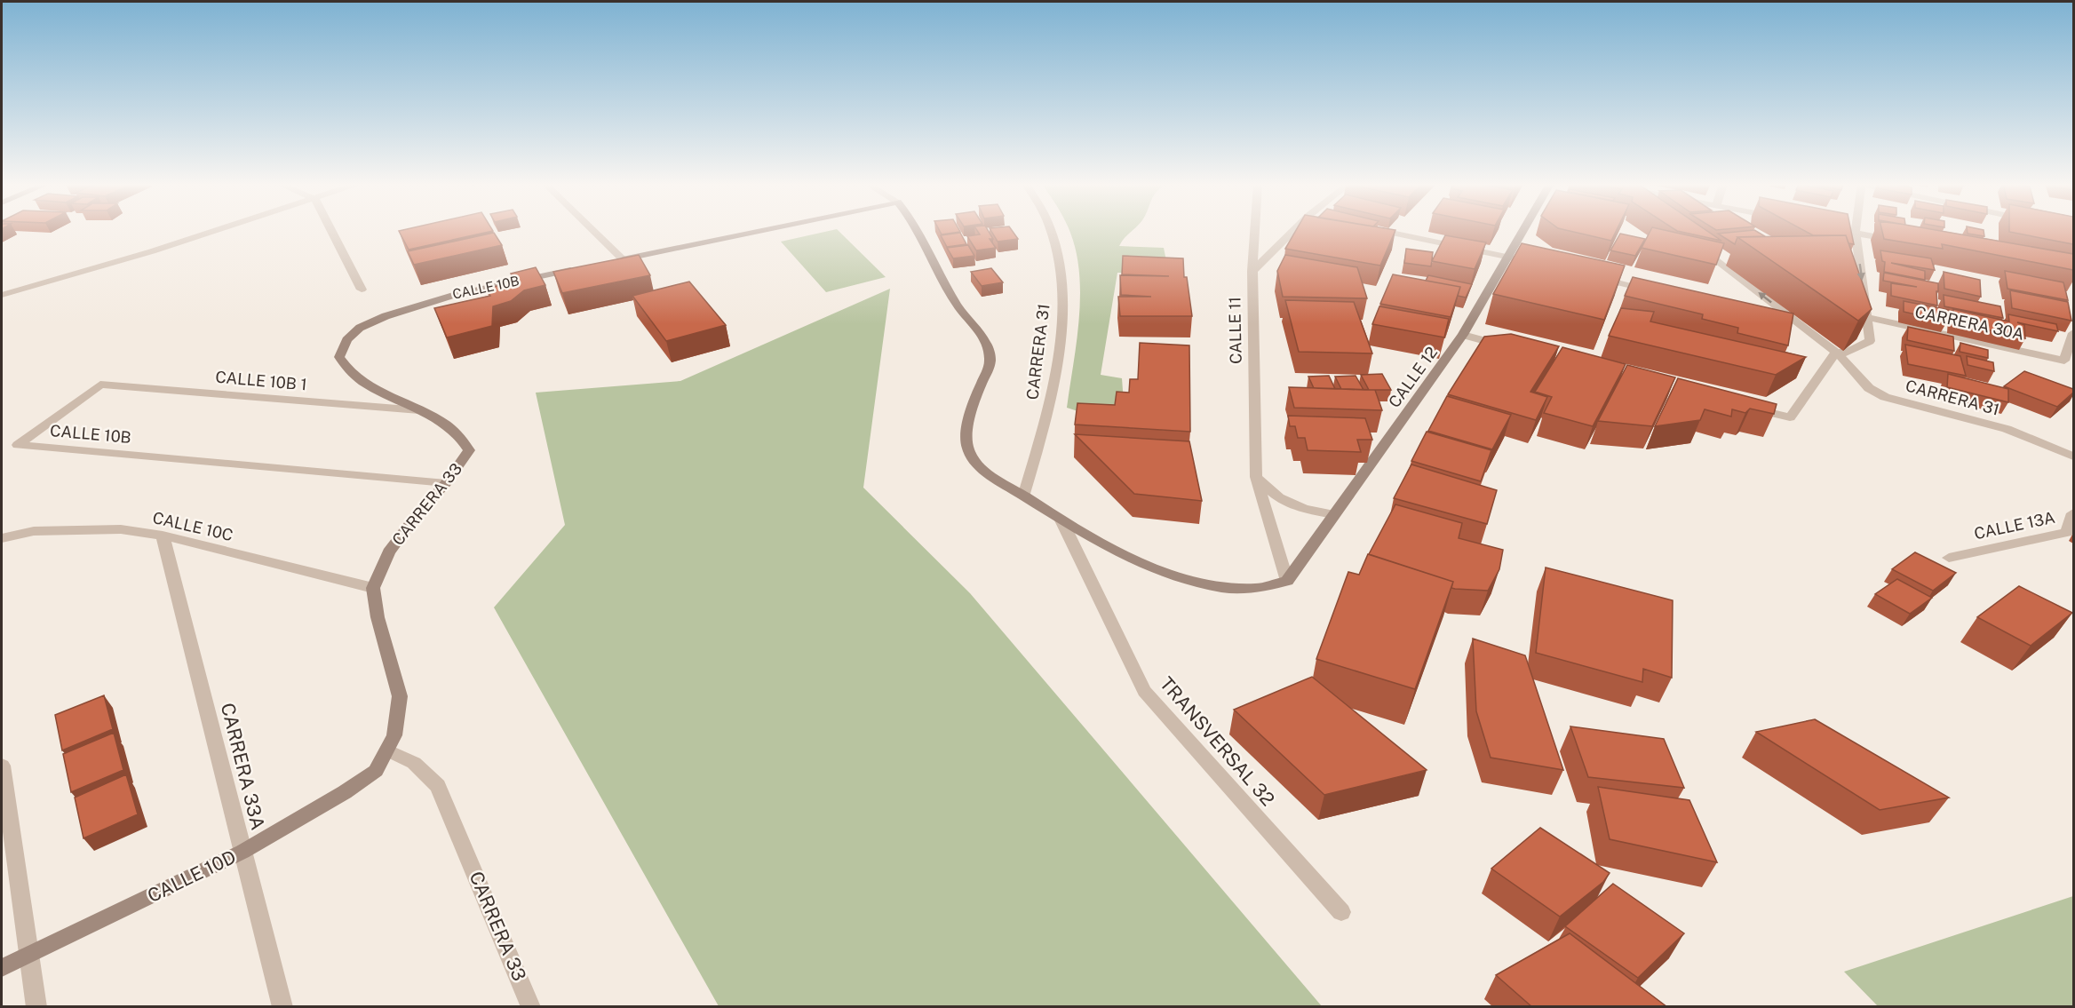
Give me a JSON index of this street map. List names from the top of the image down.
{
  "streets": {
    "street": [
      "CALLE 10B",
      "CARRERA 30A",
      "CALLE 11",
      "CARRERA 31",
      "CALLE 12",
      "CALLE 10B 1",
      "CARRERA 33",
      "CALLE 13A",
      "CALLE 10C",
      "TRANSVERSAL 32",
      "CARRERA 33A",
      "CALLE 10D"
    ]
  },
  "crossings": [
    ["CALLE 10B", "CALLE 10B 1"],
    ["CALLE 10B", "CARRERA 33"],
    ["CALLE 11", "CALLE 12"],
    ["CALLE 10B 1", "CARRERA 33"],
    ["CARRERA 33", "CALLE 10C"],
    ["CARRERA 33", "CALLE 10D"],
    ["CALLE 10C", "CARRERA 33A"],
    ["CARRERA 33A", "CALLE 10D"]
  ]
}
